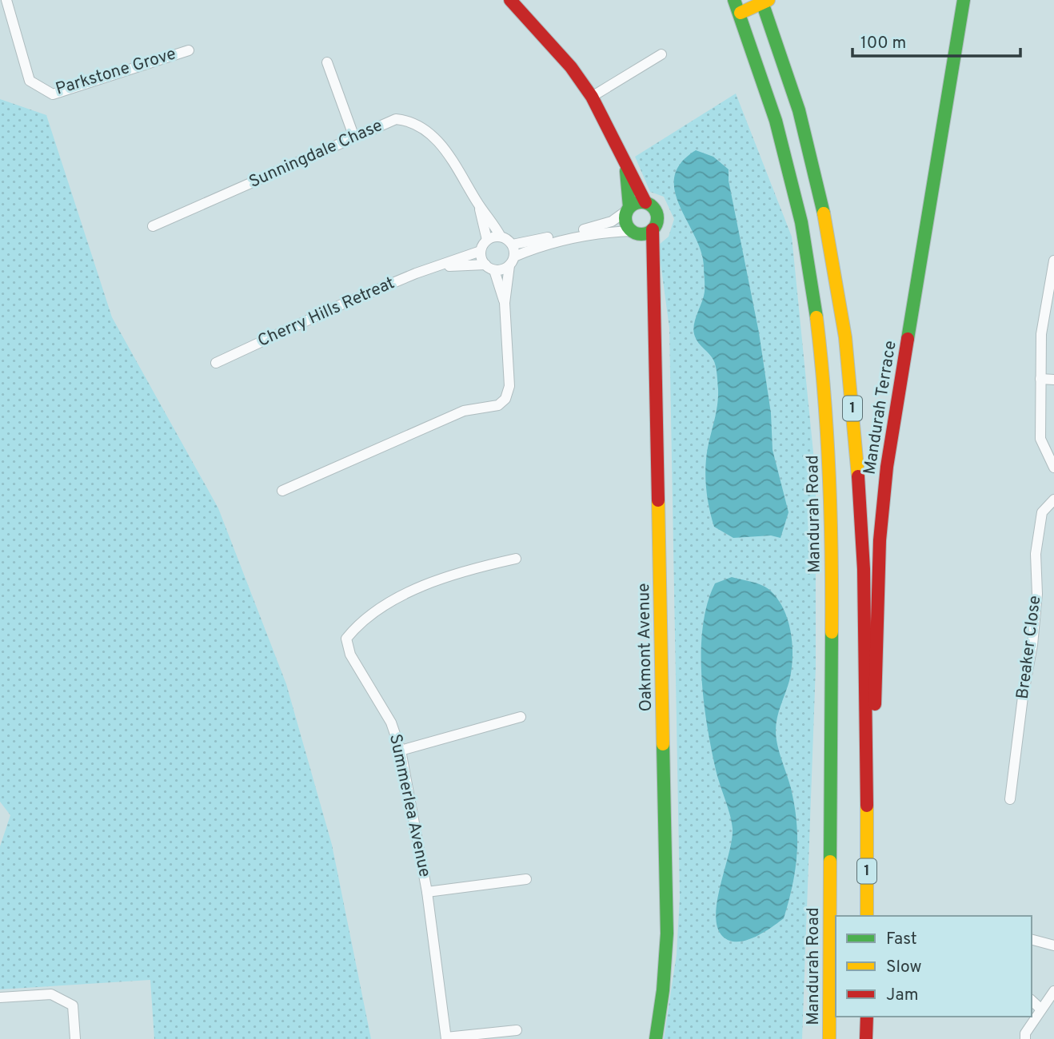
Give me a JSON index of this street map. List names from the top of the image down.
{
  "streets": {
    "main road": [
      "Mandurah Terrace",
      "1",
      "Mandurah Road",
      "Oakmont Avenue"
    ],
    "street": [
      "Parkstone Grove",
      "Sunningdale Chase",
      "Cherry Hills Retreat",
      "Breaker Close",
      "Summerlea Avenue"
    ]
  },
  "crossings": [
    ["Sunningdale Chase", "Cherry Hills Retreat"],
    ["Mandurah Terrace", "1"]
  ],
  "legend": ["Fast", "Slow", "Jam"],
  "scale_bar": "100 m"
}
